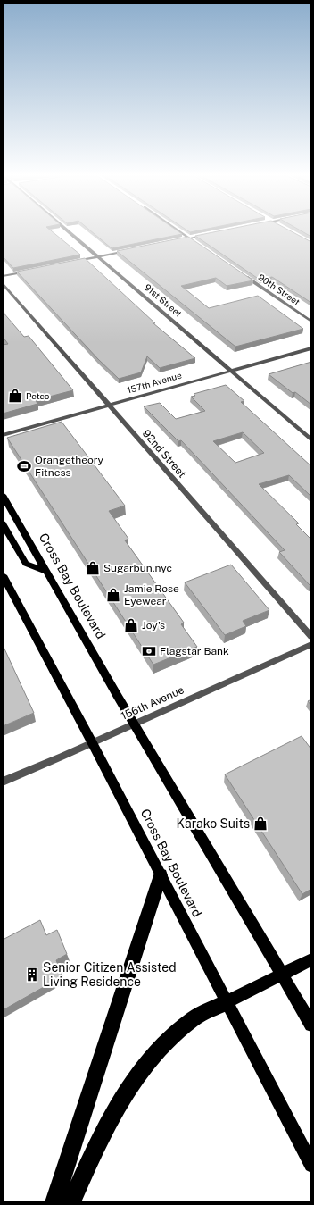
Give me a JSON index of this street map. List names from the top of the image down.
{
  "streets": {
    "main road": ["Cross Bay Boulevard"],
    "street": [
      "90th Street",
      "91st Street",
      "157th Avenue",
      "92nd Street",
      "156th Avenue"
    ]
  },
  "crossings": [
    ["91st Street", "157th Avenue"],
    ["157th Avenue", "92nd Street"],
    ["Cross Bay Boulevard", "156th Avenue"]
  ],
  "places": {
    "shop": [
      "Petco",
      "Sugarbun.nyc",
      "Jamie Rose Eyewear",
      "Joy's",
      "Karako Suits"
    ],
    "sports": ["Orangetheory Fitness"],
    "bank": ["Flagstar Bank"],
    "building": ["Senior Citizen Assisted Living Residence"]
  }
}
